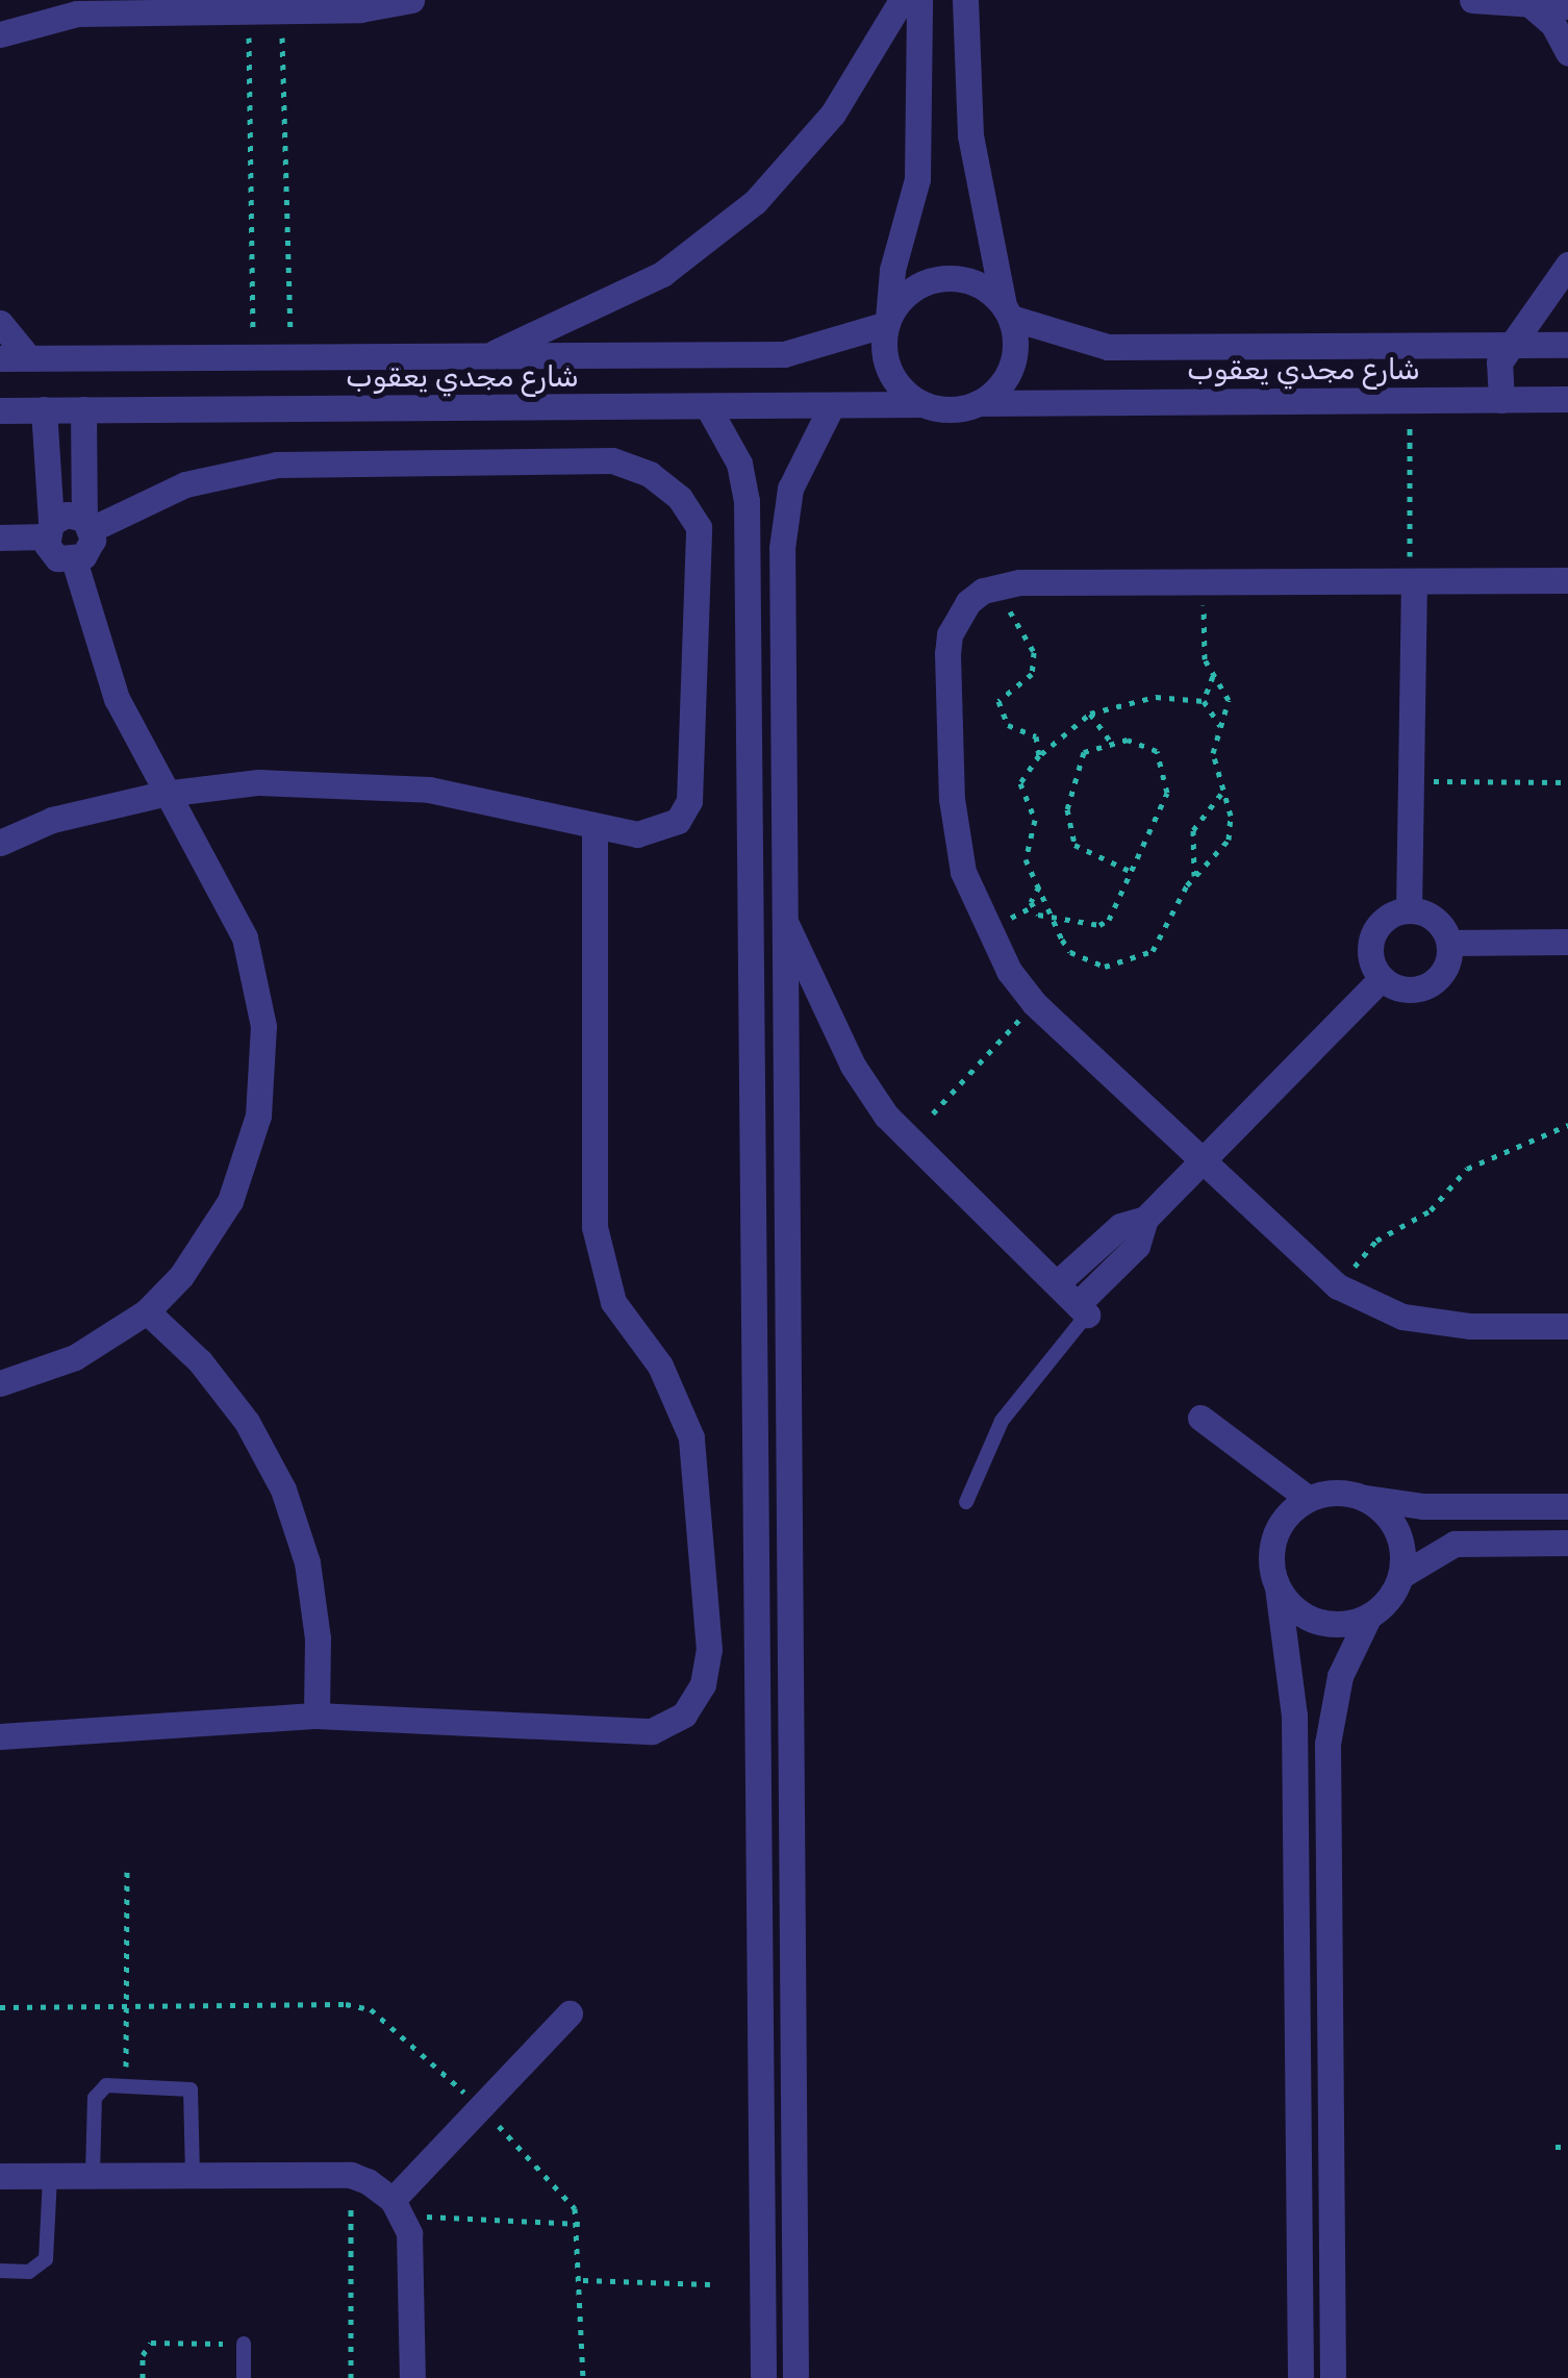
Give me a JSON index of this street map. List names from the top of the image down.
{
  "streets": {
    "street": ["شارع مجدي يعقوب"]
  }
}
